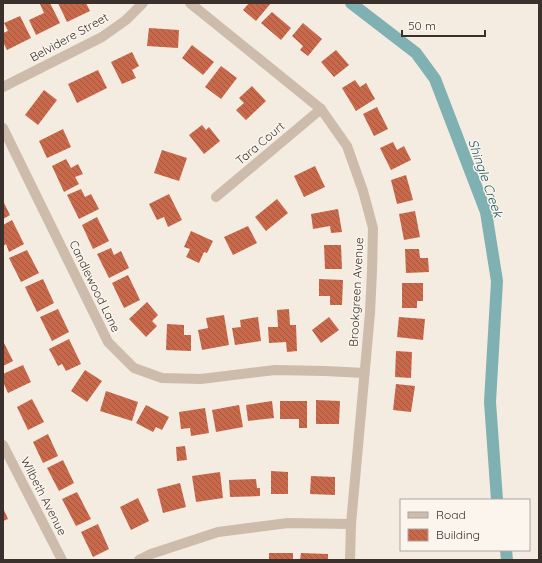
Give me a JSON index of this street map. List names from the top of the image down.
{
  "streets": {
    "street": [
      "Belvidere Street",
      "Tara Court",
      "Candlewood Lane",
      "Brookgreen Avenue",
      "Wilbeth Avenue"
    ]
  },
  "crossings": [
    ["Tara Court", "Brookgreen Avenue"],
    ["Candlewood Lane", "Brookgreen Avenue"]
  ],
  "water": ["Shingle Creek"],
  "legend": ["Road", "Building"],
  "scale_bar": "50 m"
}
